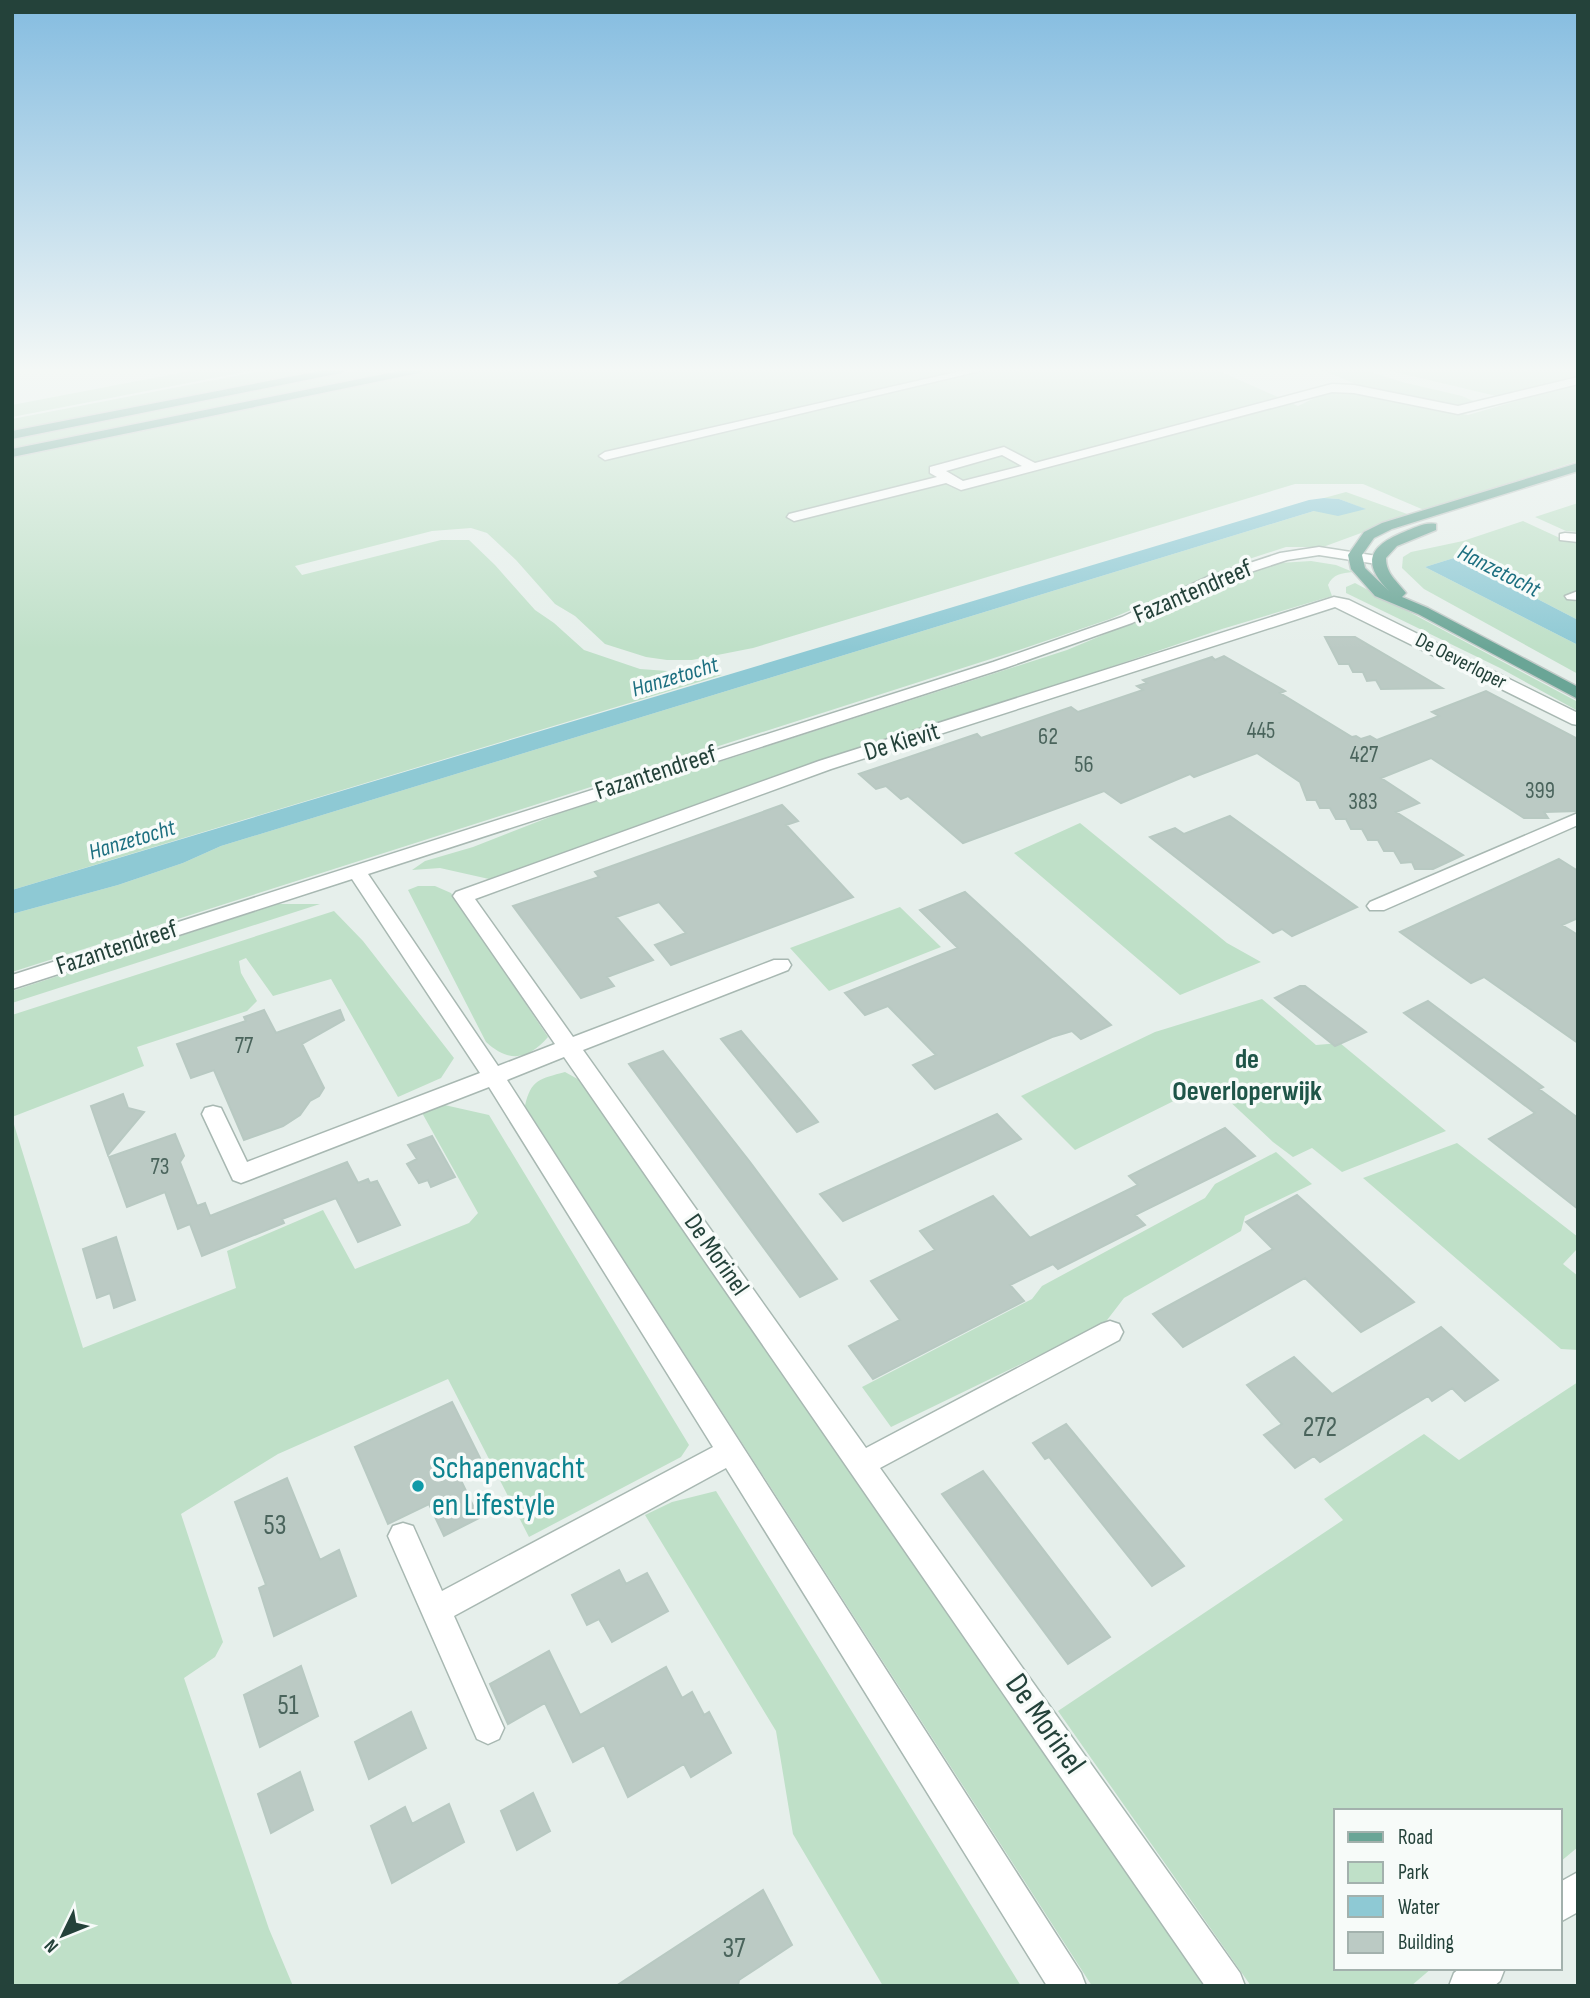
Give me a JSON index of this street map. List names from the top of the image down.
{
  "streets": {
    "main road": ["De Oeverloper"],
    "street": ["Fazantendreef", "De Kievit", "De Morinel"]
  },
  "crossings": [
    ["Fazantendreef", "De Oeverloper"],
    ["De Oeverloper", "De Kievit"],
    ["De Kievit", "De Morinel"]
  ],
  "districts": ["de Oeverloperwijk"],
  "water": ["Hanzetocht"],
  "places": ["Schapenvacht en Lifestyle"],
  "house_numbers": [
    "445",
    "62",
    "427",
    "56",
    "399",
    "383",
    "77",
    "73",
    "272",
    "53",
    "51",
    "37"
  ],
  "legend": [
    "Road",
    "Park",
    "Water",
    "Building"
  ],
  "north": "bottom left"
}
